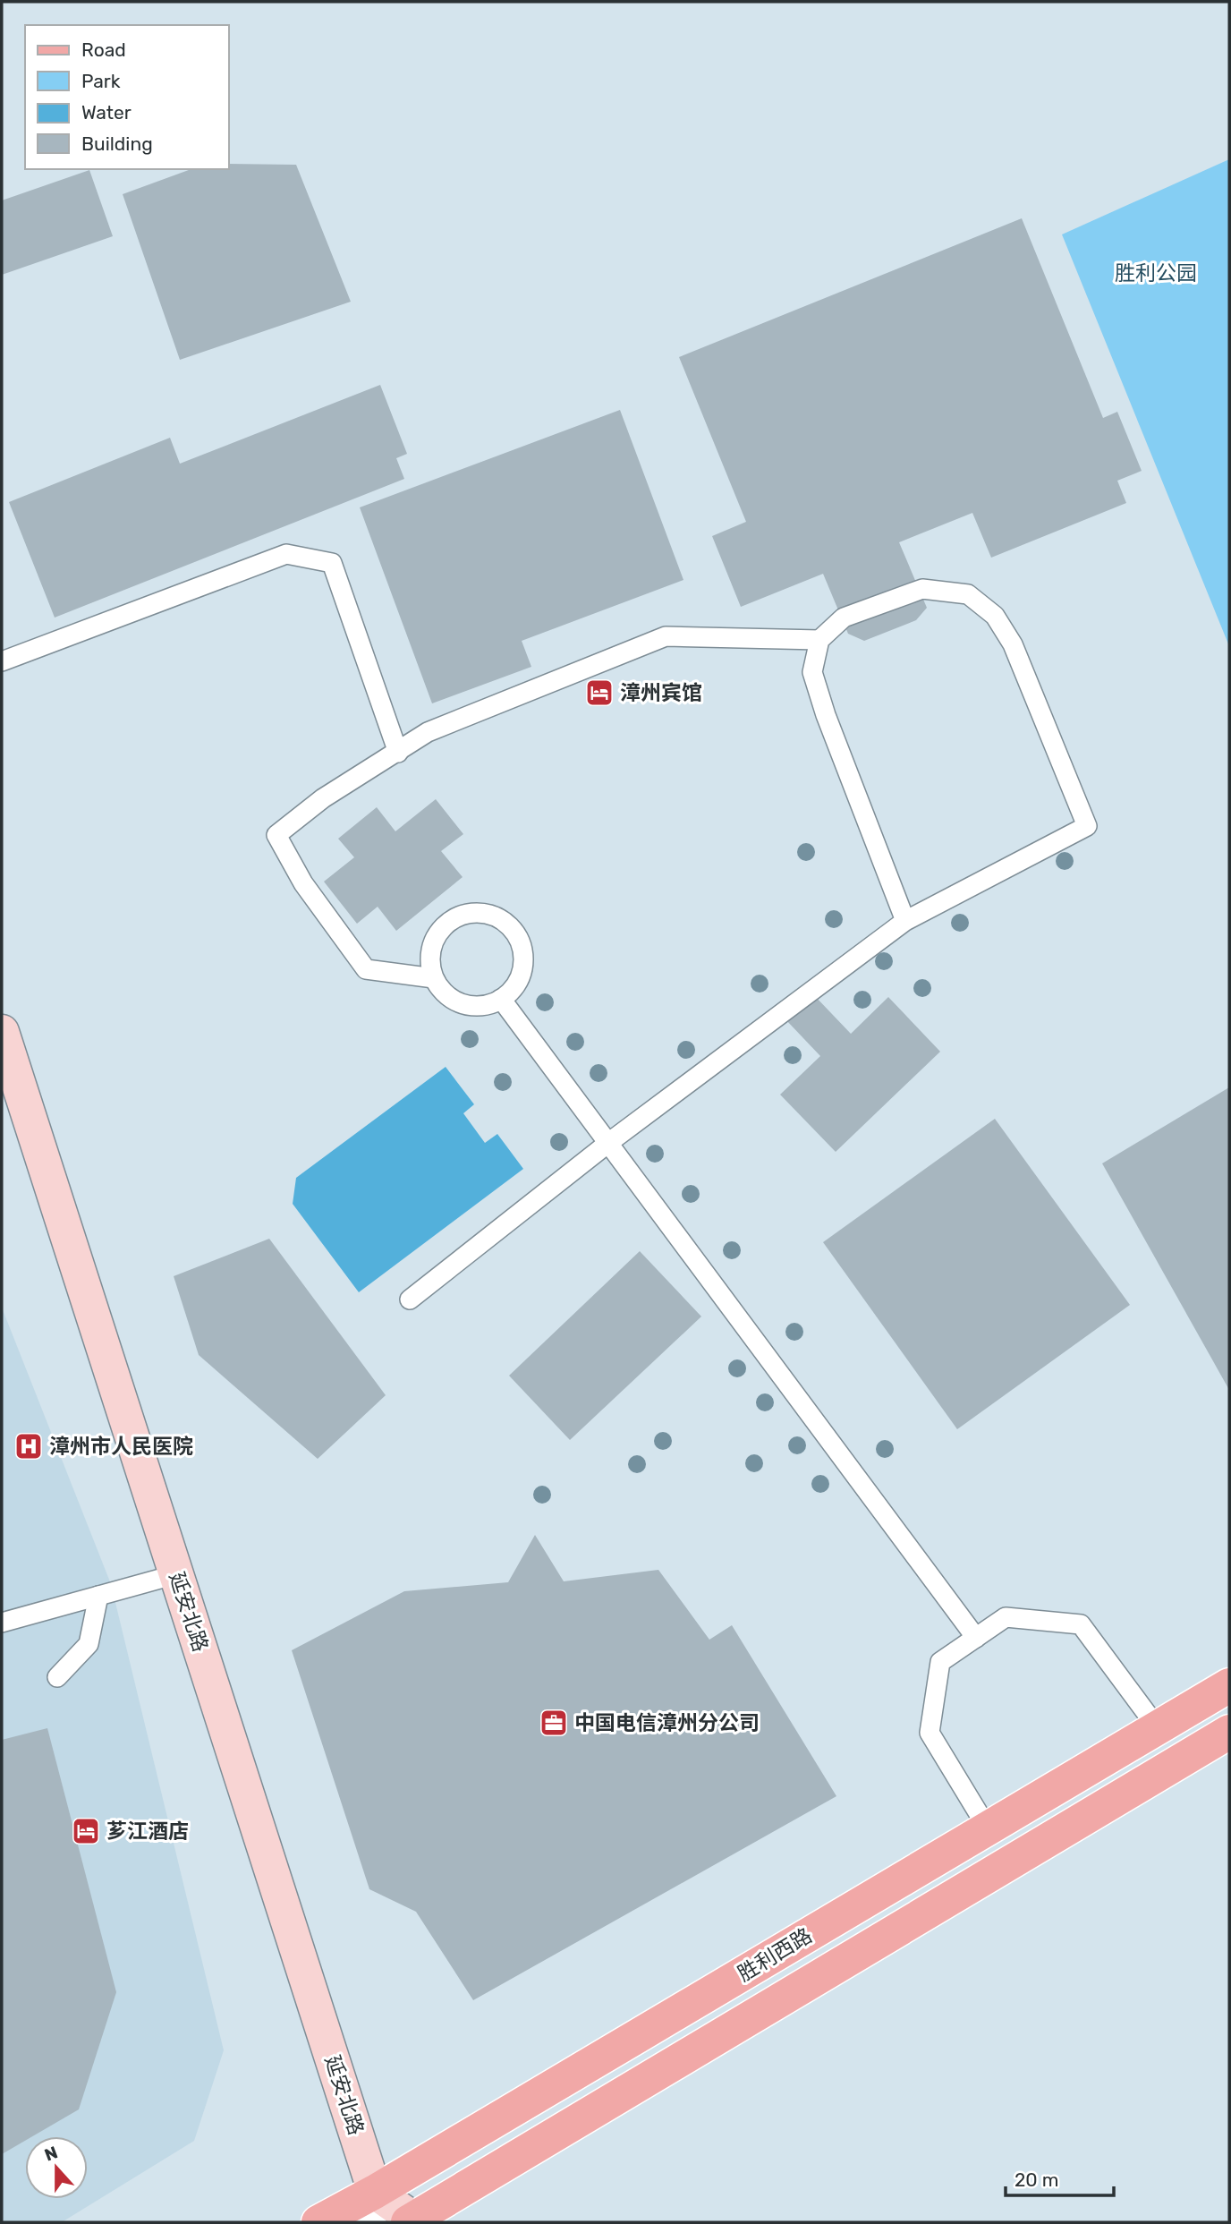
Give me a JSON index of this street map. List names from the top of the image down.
{
  "streets": {
    "main road": ["延安北路", "胜利西路"]
  },
  "crossings": [
    ["延安北路", "胜利西路"]
  ],
  "parks": ["胜利公园"],
  "places": {
    "hotel": ["漳州宾馆", "芗江酒店"],
    "hospital": ["漳州市人民医院"],
    "office": ["中国电信漳州分公司"]
  },
  "legend": [
    "Road",
    "Park",
    "Water",
    "Building"
  ],
  "scale_bar": "20 m",
  "north": "top"
}
